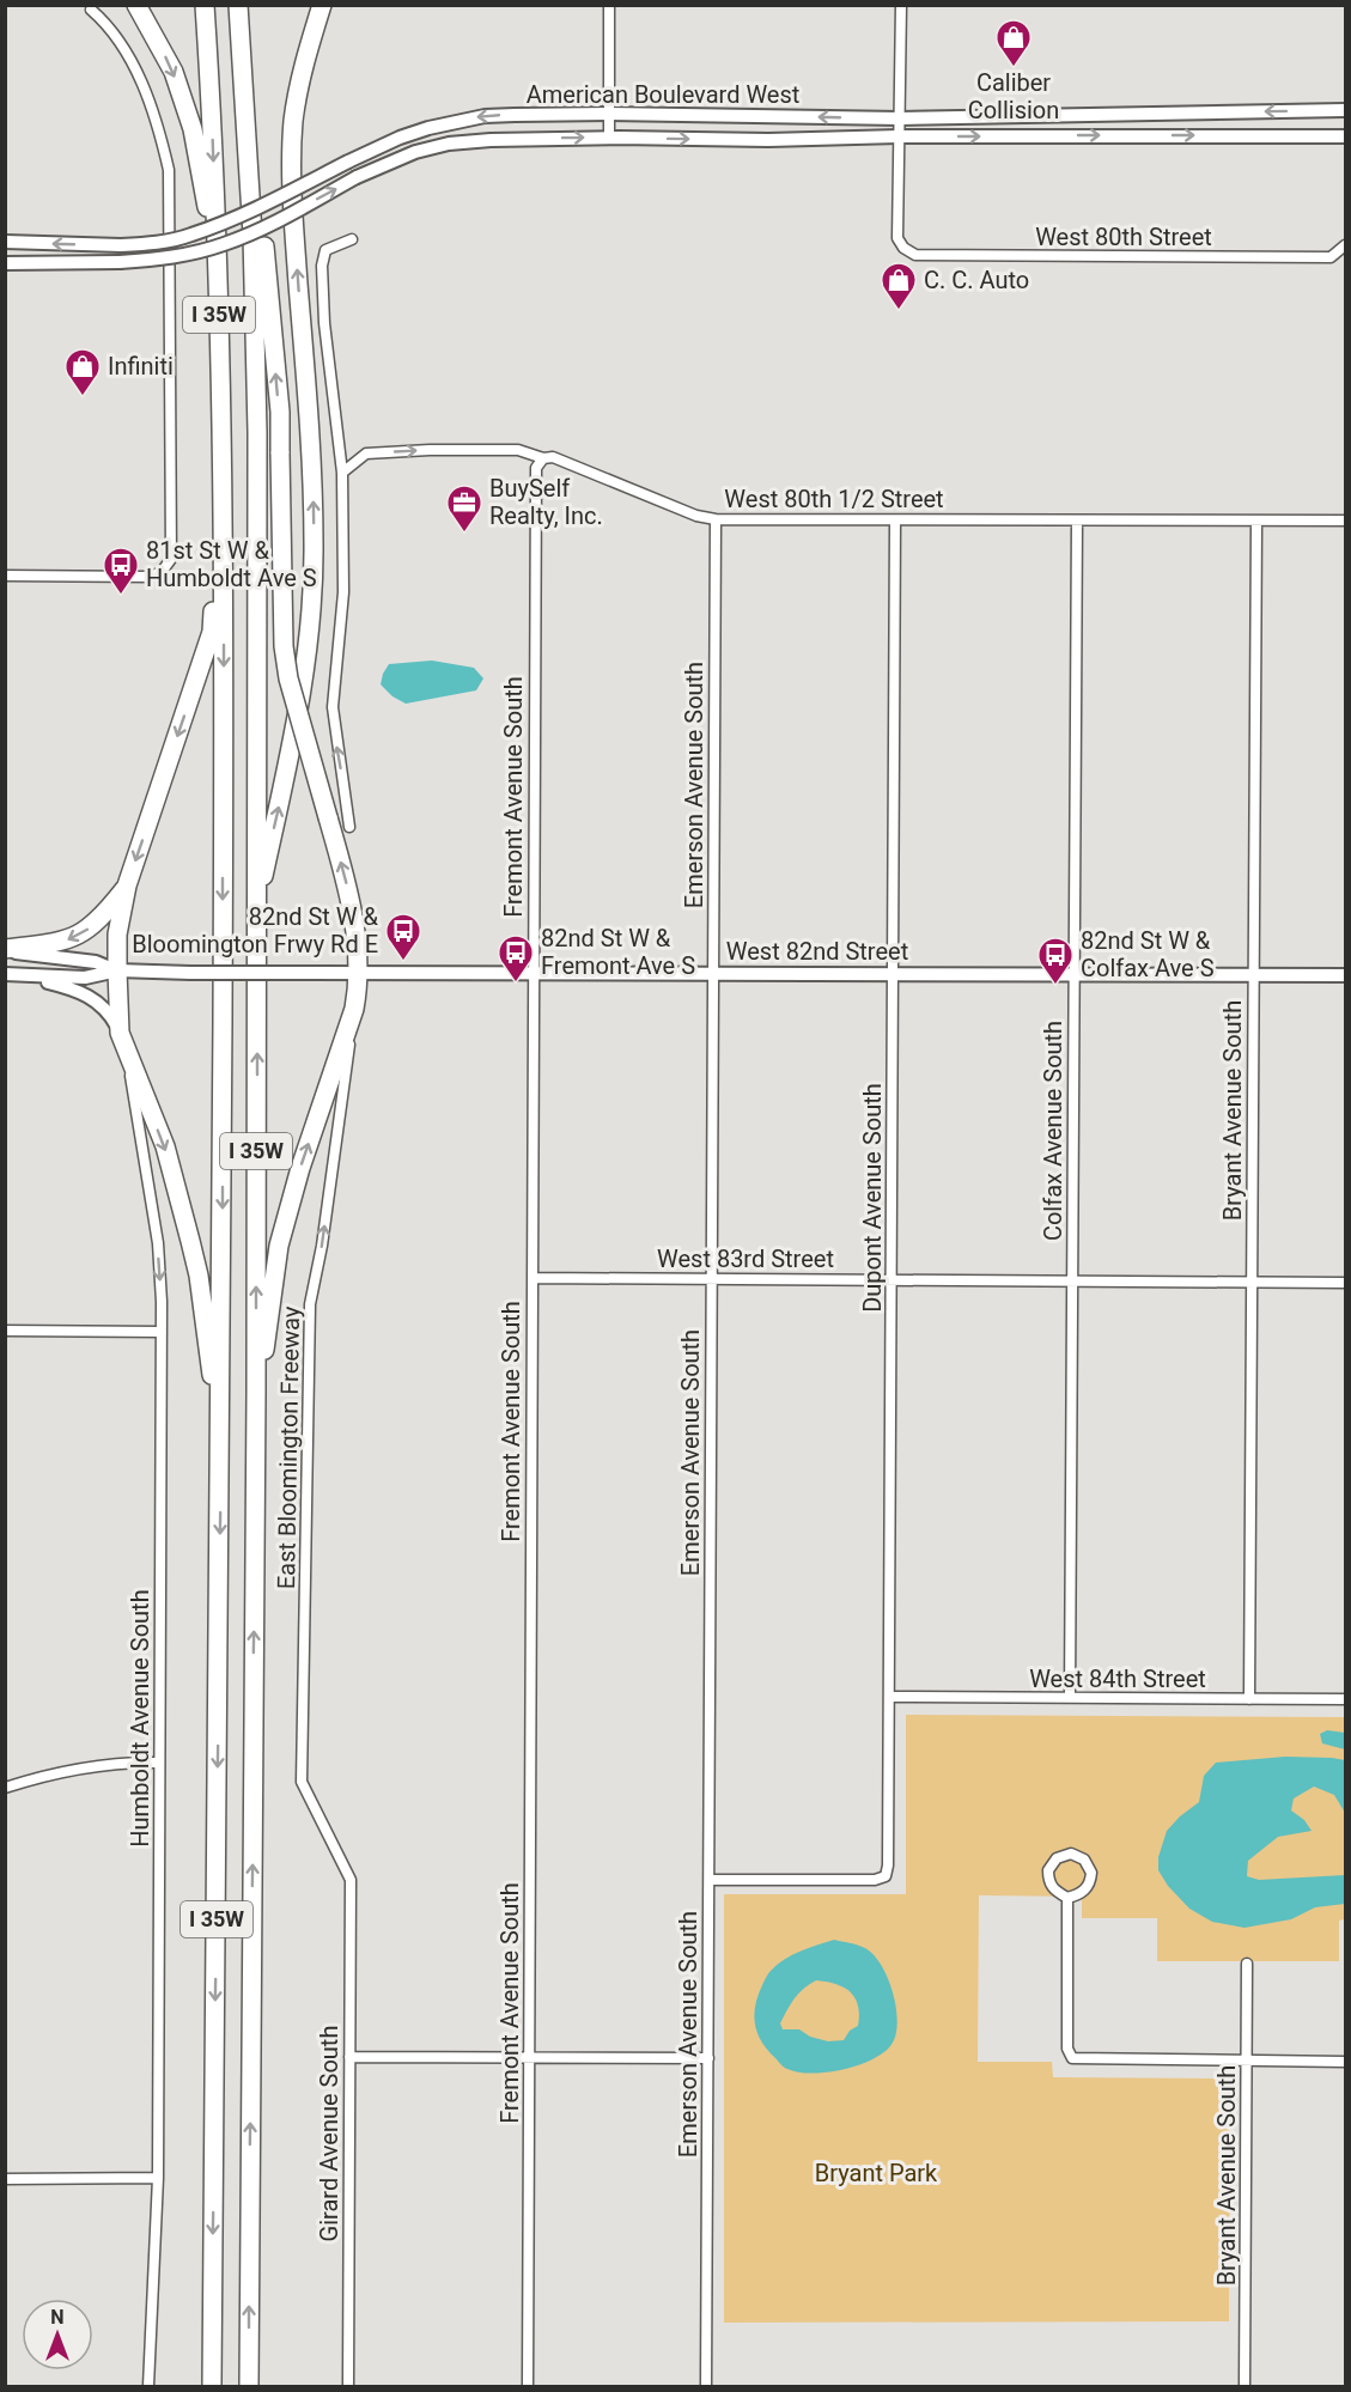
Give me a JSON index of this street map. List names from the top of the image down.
{
  "streets": {
    "highway": ["I 35W"],
    "main road": ["American Boulevard West", "West 82nd Street"],
    "street": [
      "West 80th Street",
      "West 80th 1/2 Street",
      "Emerson Avenue South",
      "Fremont Avenue South",
      "Bryant Avenue South",
      "Colfax Avenue South",
      "Dupont Avenue South",
      "West 83rd Street",
      "East Bloomington Freeway",
      "West 84th Street",
      "Humboldt Avenue South",
      "Girard Avenue South"
    ]
  },
  "crossings": [
    ["American Boulevard West", "West 80th Street"],
    ["West 80th 1/2 Street", "Emerson Avenue South"],
    ["West 80th 1/2 Street", "Fremont Avenue South"],
    ["West 80th 1/2 Street", "Bryant Avenue South"],
    ["West 80th 1/2 Street", "Colfax Avenue South"],
    ["West 80th 1/2 Street", "Dupont Avenue South"],
    ["Emerson Avenue South", "West 82nd Street"],
    ["Emerson Avenue South", "Dupont Avenue South"],
    ["Emerson Avenue South", "West 83rd Street"],
    ["Fremont Avenue South", "West 82nd Street"],
    ["Fremont Avenue South", "West 83rd Street"],
    ["West 82nd Street", "Bryant Avenue South"],
    ["West 82nd Street", "Colfax Avenue South"],
    ["West 82nd Street", "Dupont Avenue South"],
    ["Bryant Avenue South", "West 83rd Street"],
    ["Bryant Avenue South", "West 84th Street"],
    ["Colfax Avenue South", "West 83rd Street"],
    ["Colfax Avenue South", "West 84th Street"],
    ["Dupont Avenue South", "West 83rd Street"],
    ["Dupont Avenue South", "West 84th Street"],
    ["East Bloomington Freeway", "Girard Avenue South"]
  ],
  "one_way": ["East Bloomington Freeway"],
  "parks": ["Bryant Park"],
  "places": {
    "shop": ["Caliber Collision", "C. C. Auto", "Infiniti"],
    "office": ["BuySelf Realty, Inc."],
    "bus stop": [
      "81st St W & Humboldt Ave S",
      "82nd St W & Bloomington Frwy Rd E",
      "82nd St W & Fremont Ave S",
      "82nd St W & Colfax Ave S"
    ]
  },
  "north": "top"
}
